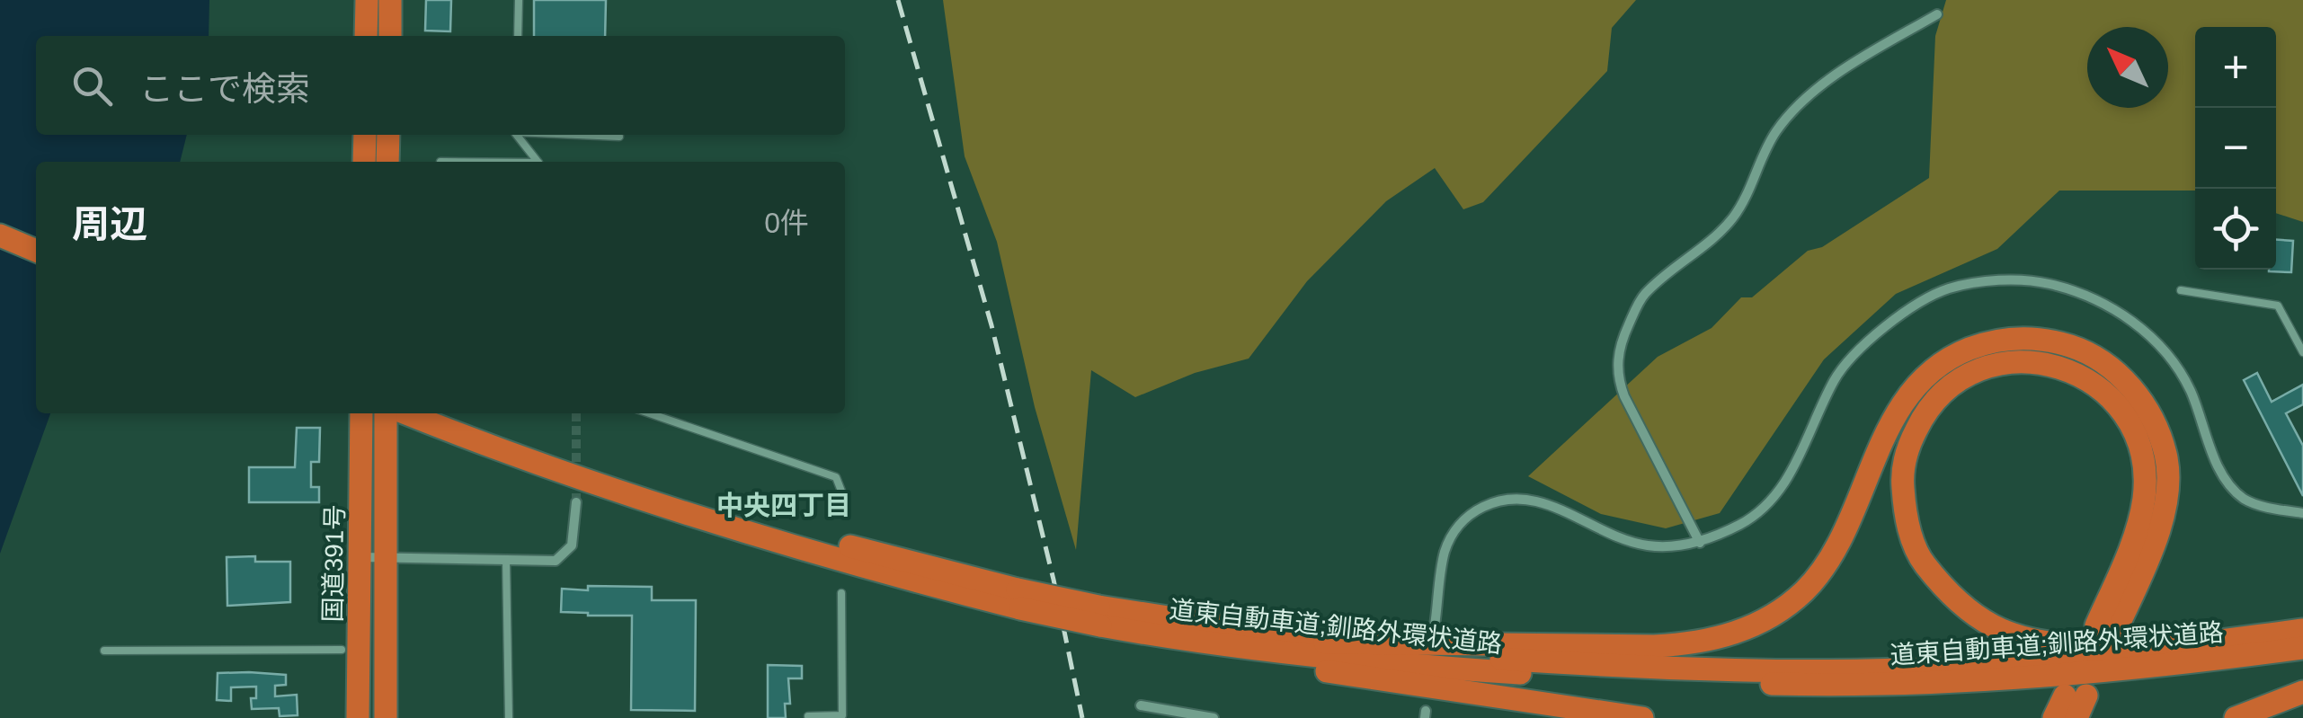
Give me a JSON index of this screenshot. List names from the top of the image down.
{
  "streets": {
    "highway": ["国道391号", "道東自動車道;釧路外環状道路"]
  },
  "districts": ["中央四丁目"],
  "north": "top left",
  "page": {
    "map_buttons": ["+", "−"],
    "search": "ここで検索",
    "heading": ["周辺", "0件"]
  }
}
